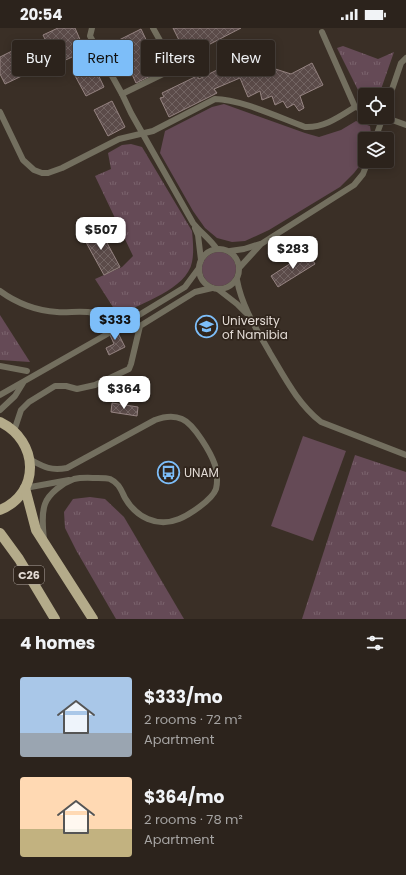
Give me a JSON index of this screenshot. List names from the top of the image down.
{
  "streets": {
    "main road": ["C26"]
  },
  "places": {
    "school or university": ["University of Namibia"],
    "bus stop": ["UNAM"]
  },
  "page": {
    "status": "20:54",
    "chip": [
      "Buy",
      "Rent",
      "Filters",
      "New"
    ],
    "price": [
      "$507",
      "$283",
      "$333",
      "$364"
    ],
    "heading": "4 homes",
    "list": [
      {
        "name": "$333/mo",
        "note": "2 rooms · 72 m² · Apartment"
      },
      {
        "name": "$364/mo",
        "note": "2 rooms · 78 m² · Apartment"
      }
    ]
  }
}
